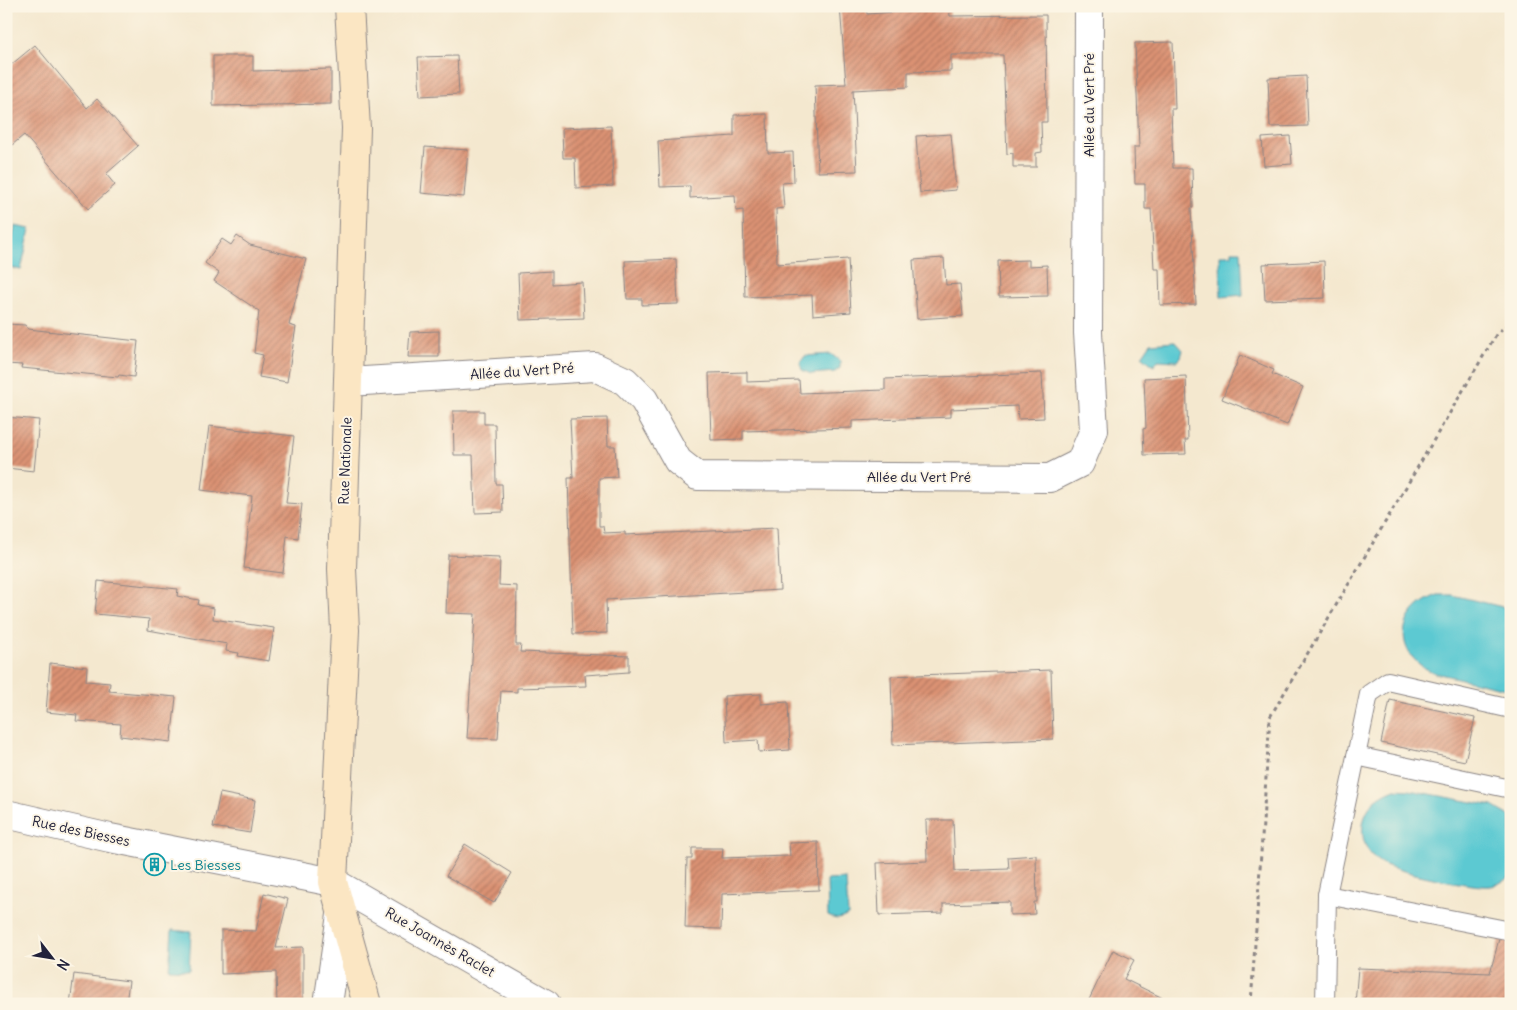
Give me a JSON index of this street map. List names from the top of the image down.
{
  "streets": {
    "main road": ["Rue Nationale"],
    "street": ["Allée du Vert Pré", "Rue des Biesses", "Rue Joannès Raclet"]
  },
  "crossings": [
    ["Allée du Vert Pré", "Rue Nationale"],
    ["Rue Nationale", "Rue des Biesses"],
    ["Rue Nationale", "Rue Joannès Raclet"],
    ["Rue des Biesses", "Rue Joannès Raclet"]
  ],
  "places": {
    "building": ["Les Biesses"]
  },
  "north": "bottom right"
}
